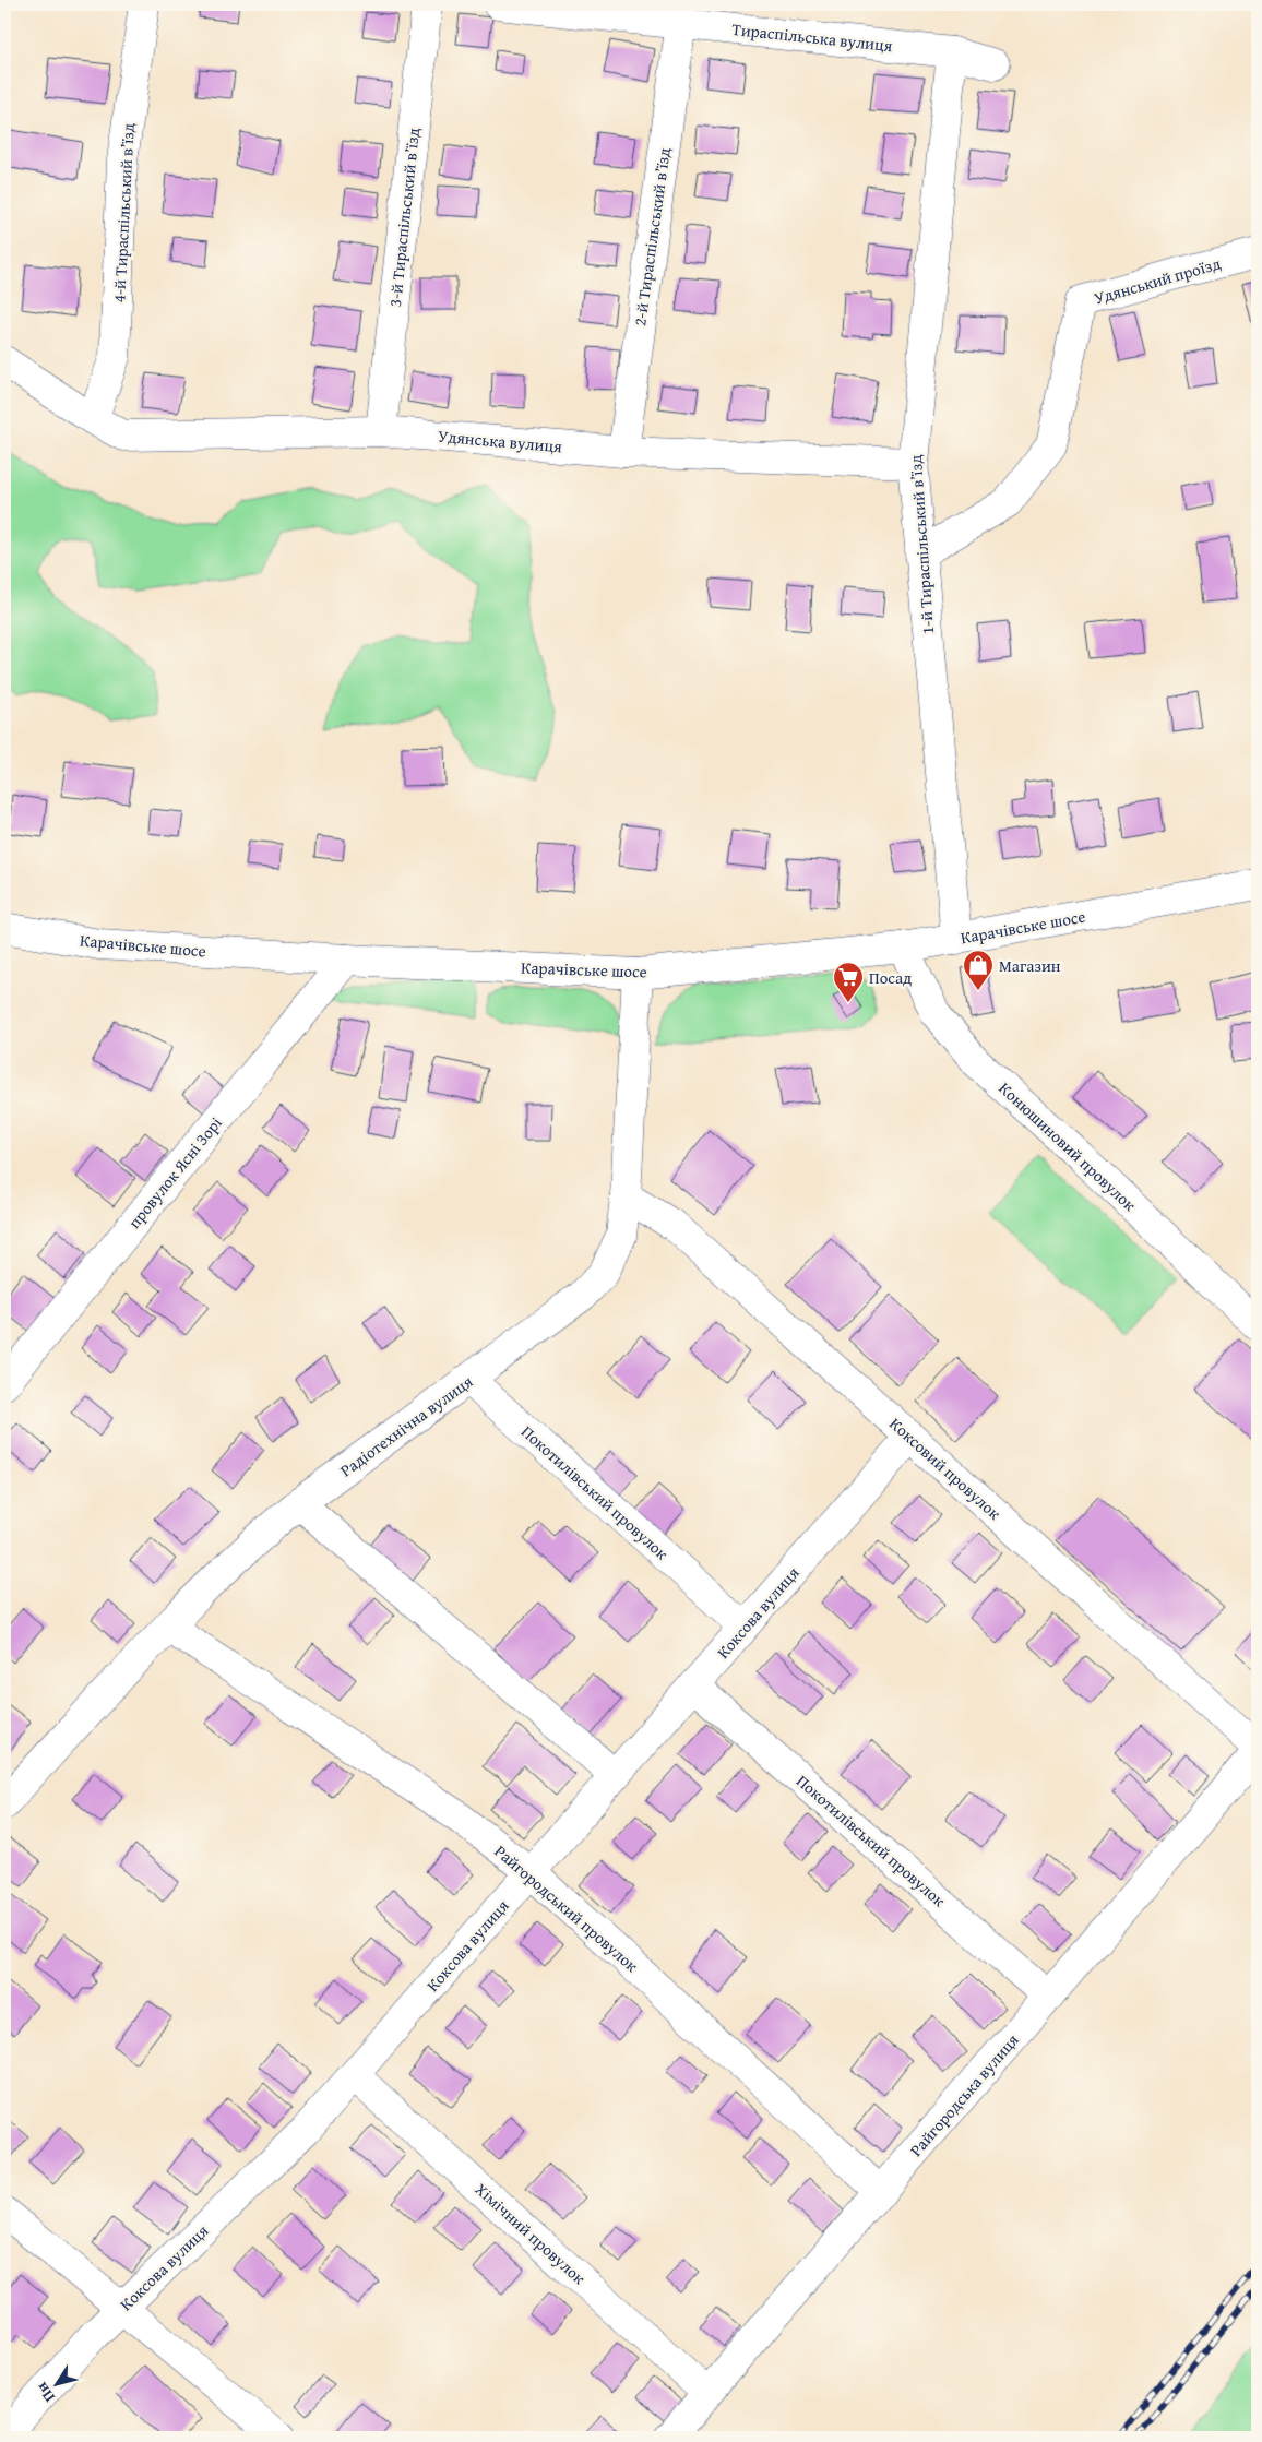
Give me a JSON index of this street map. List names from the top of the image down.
{
  "streets": {
    "street": [
      "Тираспільська вулиця",
      "4-й Тираспільський в’їзд",
      "3-й Тираспільський в’їзд",
      "2-й Тираспільський в’їзд",
      "Удянський проїзд",
      "Удянська вулиця",
      "1-й Тираспільський в’їзд",
      "Карачівське шосе",
      "Конюшиновий провулок",
      "провулок Ясні Зорі",
      "Радіотехнічна вулиця",
      "Коксовий провулок",
      "Покотилівський провулок",
      "Коксова вулиця",
      "Райгородський провулок",
      "Райгородська вулиця",
      "Хімічний провулок"
    ]
  },
  "crossings": [
    ["Тираспільська вулиця", "2-й Тираспільський в’їзд"],
    ["Тираспільська вулиця", "1-й Тираспільський в’їзд"],
    ["4-й Тираспільський в’їзд", "Удянська вулиця"],
    ["3-й Тираспільський в’їзд", "Удянська вулиця"],
    ["2-й Тираспільський в’їзд", "Удянська вулиця"],
    ["Удянський проїзд", "1-й Тираспільський в’їзд"],
    ["Удянська вулиця", "1-й Тираспільський в’їзд"],
    ["1-й Тираспільський в’їзд", "Карачівське шосе"],
    ["Карачівське шосе", "Конюшиновий провулок"],
    ["Карачівське шосе", "провулок Ясні Зорі"],
    ["Карачівське шосе", "Радіотехнічна вулиця"],
    ["Радіотехнічна вулиця", "Коксовий провулок"],
    ["Радіотехнічна вулиця", "Покотилівський провулок"],
    ["Радіотехнічна вулиця", "Райгородський провулок"],
    ["Коксовий провулок", "Коксова вулиця"],
    ["Покотилівський провулок", "Коксова вулиця"],
    ["Покотилівський провулок", "Райгородська вулиця"],
    ["Коксова вулиця", "Райгородський провулок"],
    ["Коксова вулиця", "Хімічний провулок"],
    ["Райгородський провулок", "Райгородська вулиця"],
    ["Райгородська вулиця", "Хімічний провулок"]
  ],
  "places": {
    "shop": ["Магазин"],
    "supermarket": ["Посад"]
  },
  "north": "bottom left"
}
